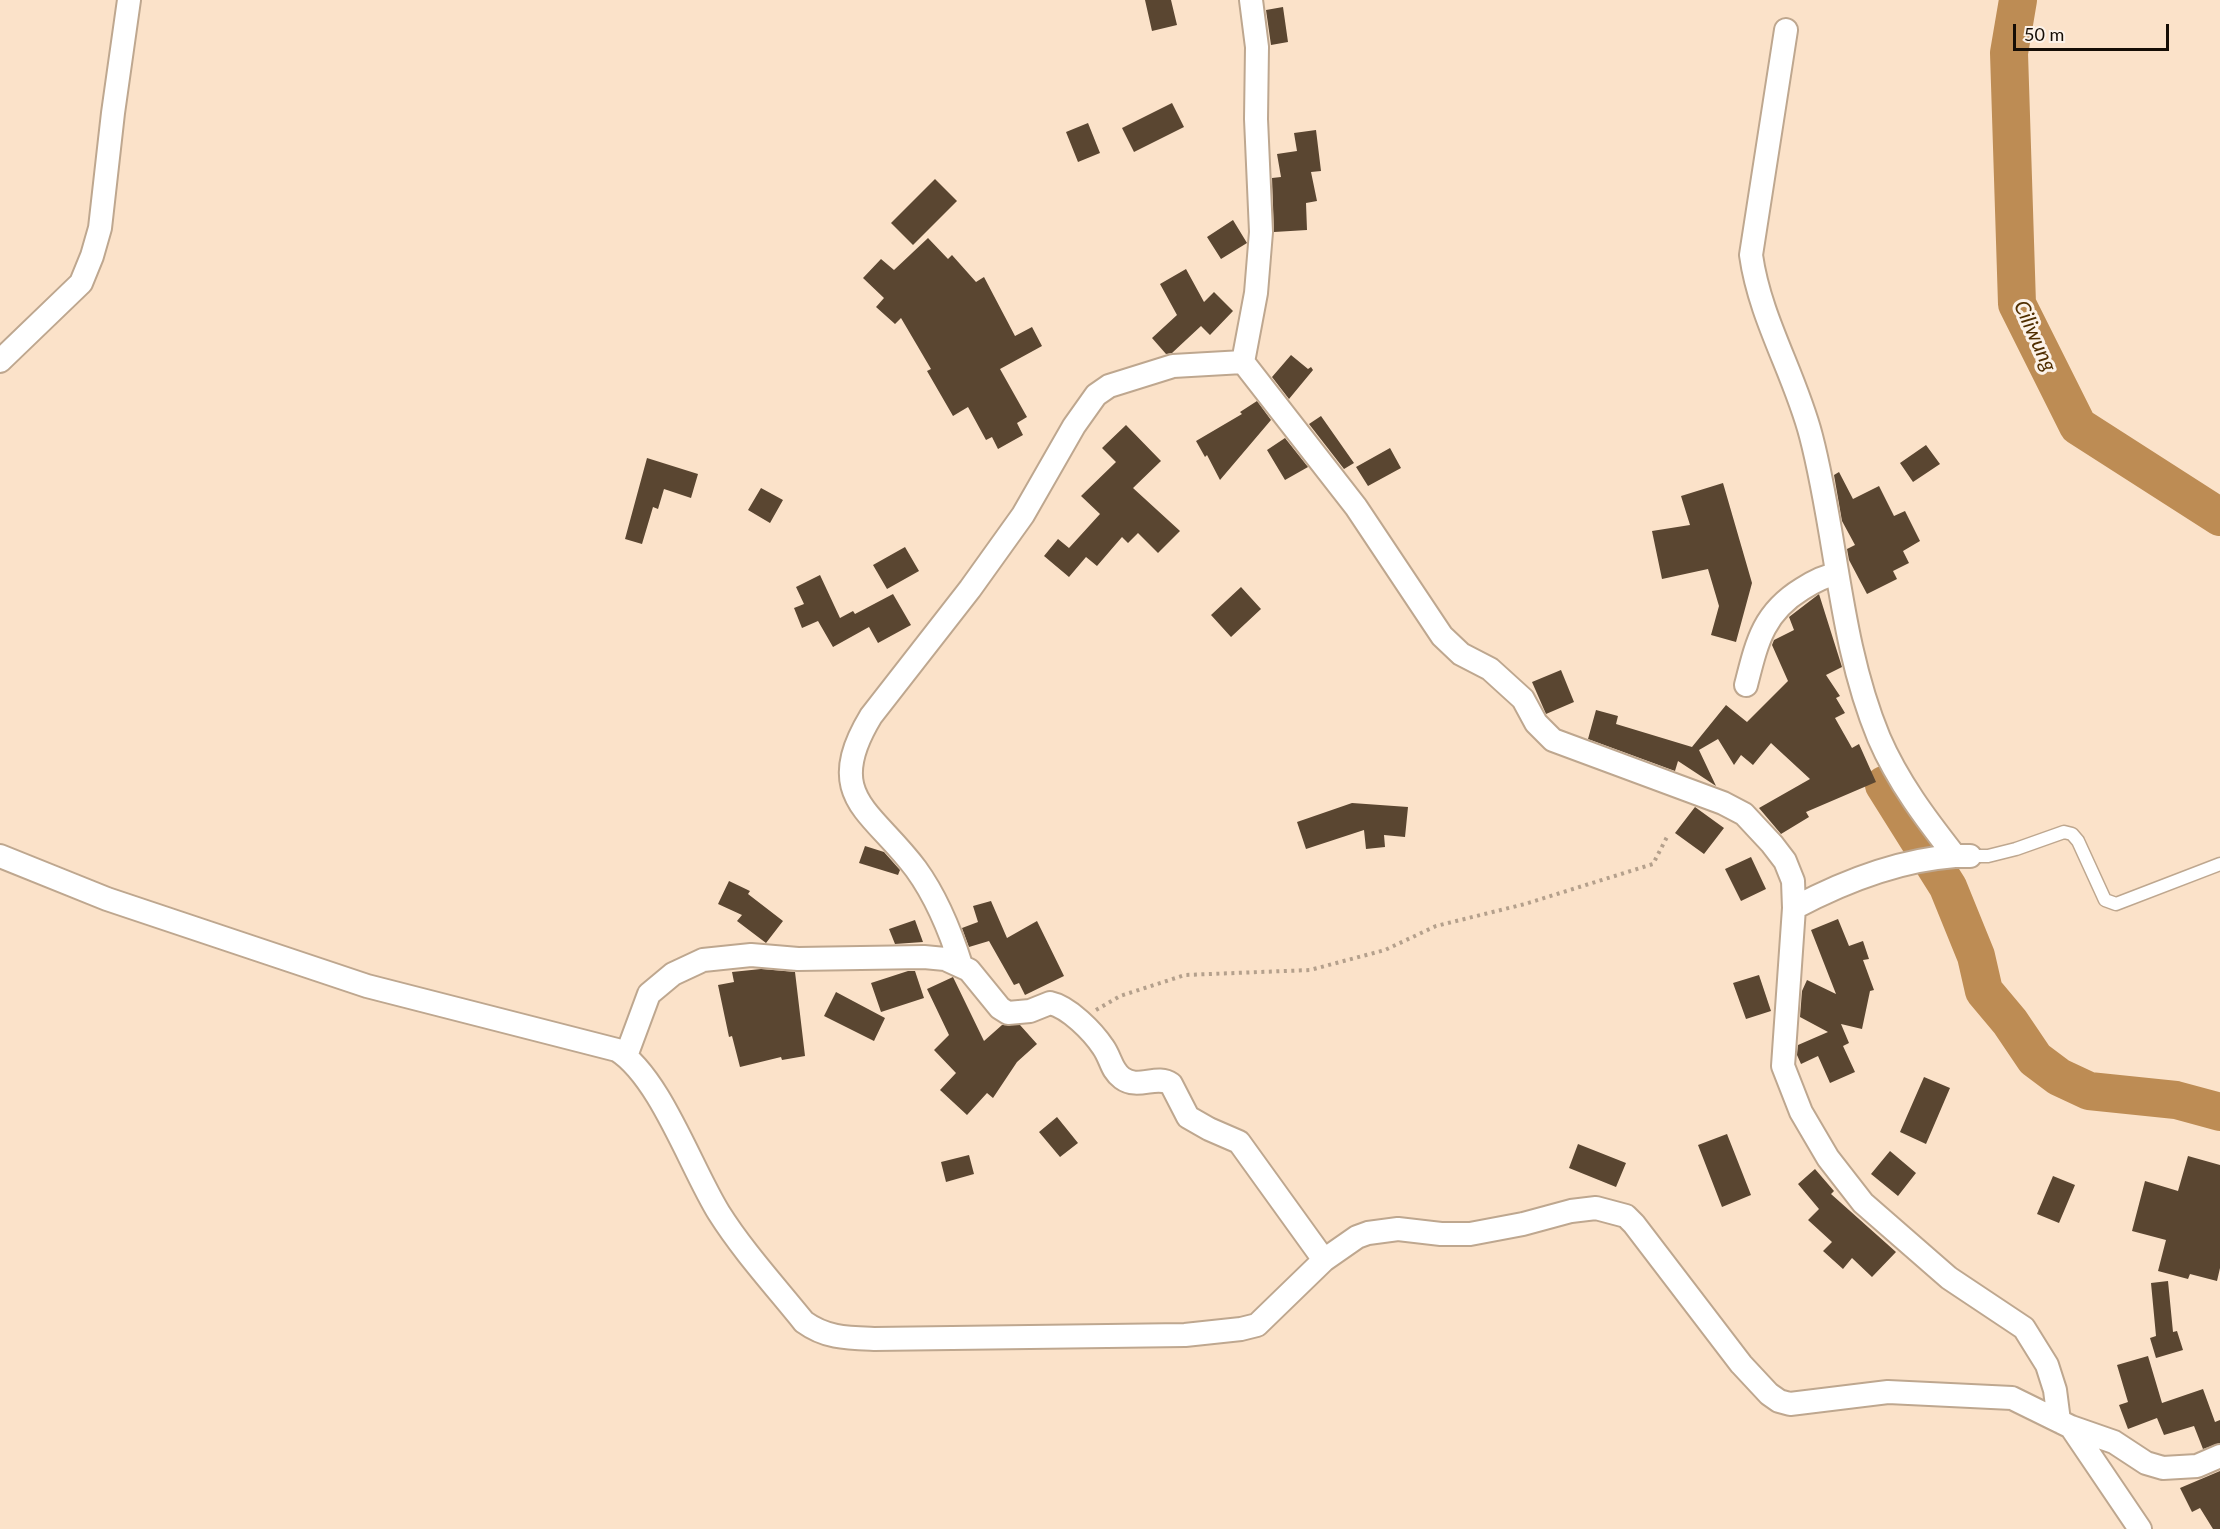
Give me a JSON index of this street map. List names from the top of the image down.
{
  "water": ["Ciliwung"],
  "scale_bar": "50 m"
}
